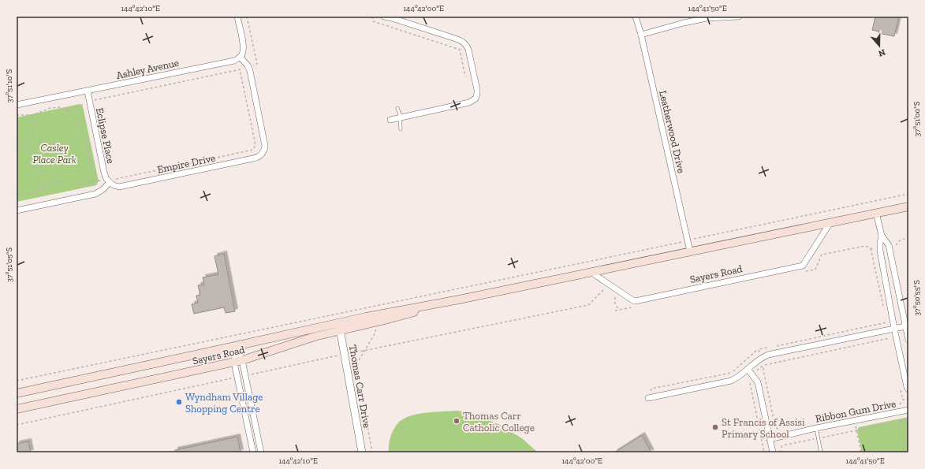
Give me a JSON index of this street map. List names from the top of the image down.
{
  "streets": {
    "main road": ["Sayers Road"],
    "street": [
      "Ashley Avenue",
      "Leatherwood Drive",
      "Eclipse Place",
      "Empire Drive",
      "Thomas Carr Drive",
      "Ribbon Gum Drive"
    ]
  },
  "crossings": [
    ["Ashley Avenue", "Eclipse Place"],
    ["Ashley Avenue", "Empire Drive"],
    ["Leatherwood Drive", "Sayers Road"],
    ["Eclipse Place", "Empire Drive"],
    ["Sayers Road", "Thomas Carr Drive"]
  ],
  "parks": ["Casley Place Park"],
  "places": ["Wyndham Village Shopping Centre", "Thomas Carr Catholic College", "St Francis of Assisi Primary School"],
  "north": "bottom",
  "coordinates": [
    "144°42'10\"E",
    "144°42'00\"E",
    "144°41'50\"E",
    "37°51'10\"S",
    "37°51'00\"S",
    "37°51'05\"S",
    "37°50'55\"S"
  ]
}
